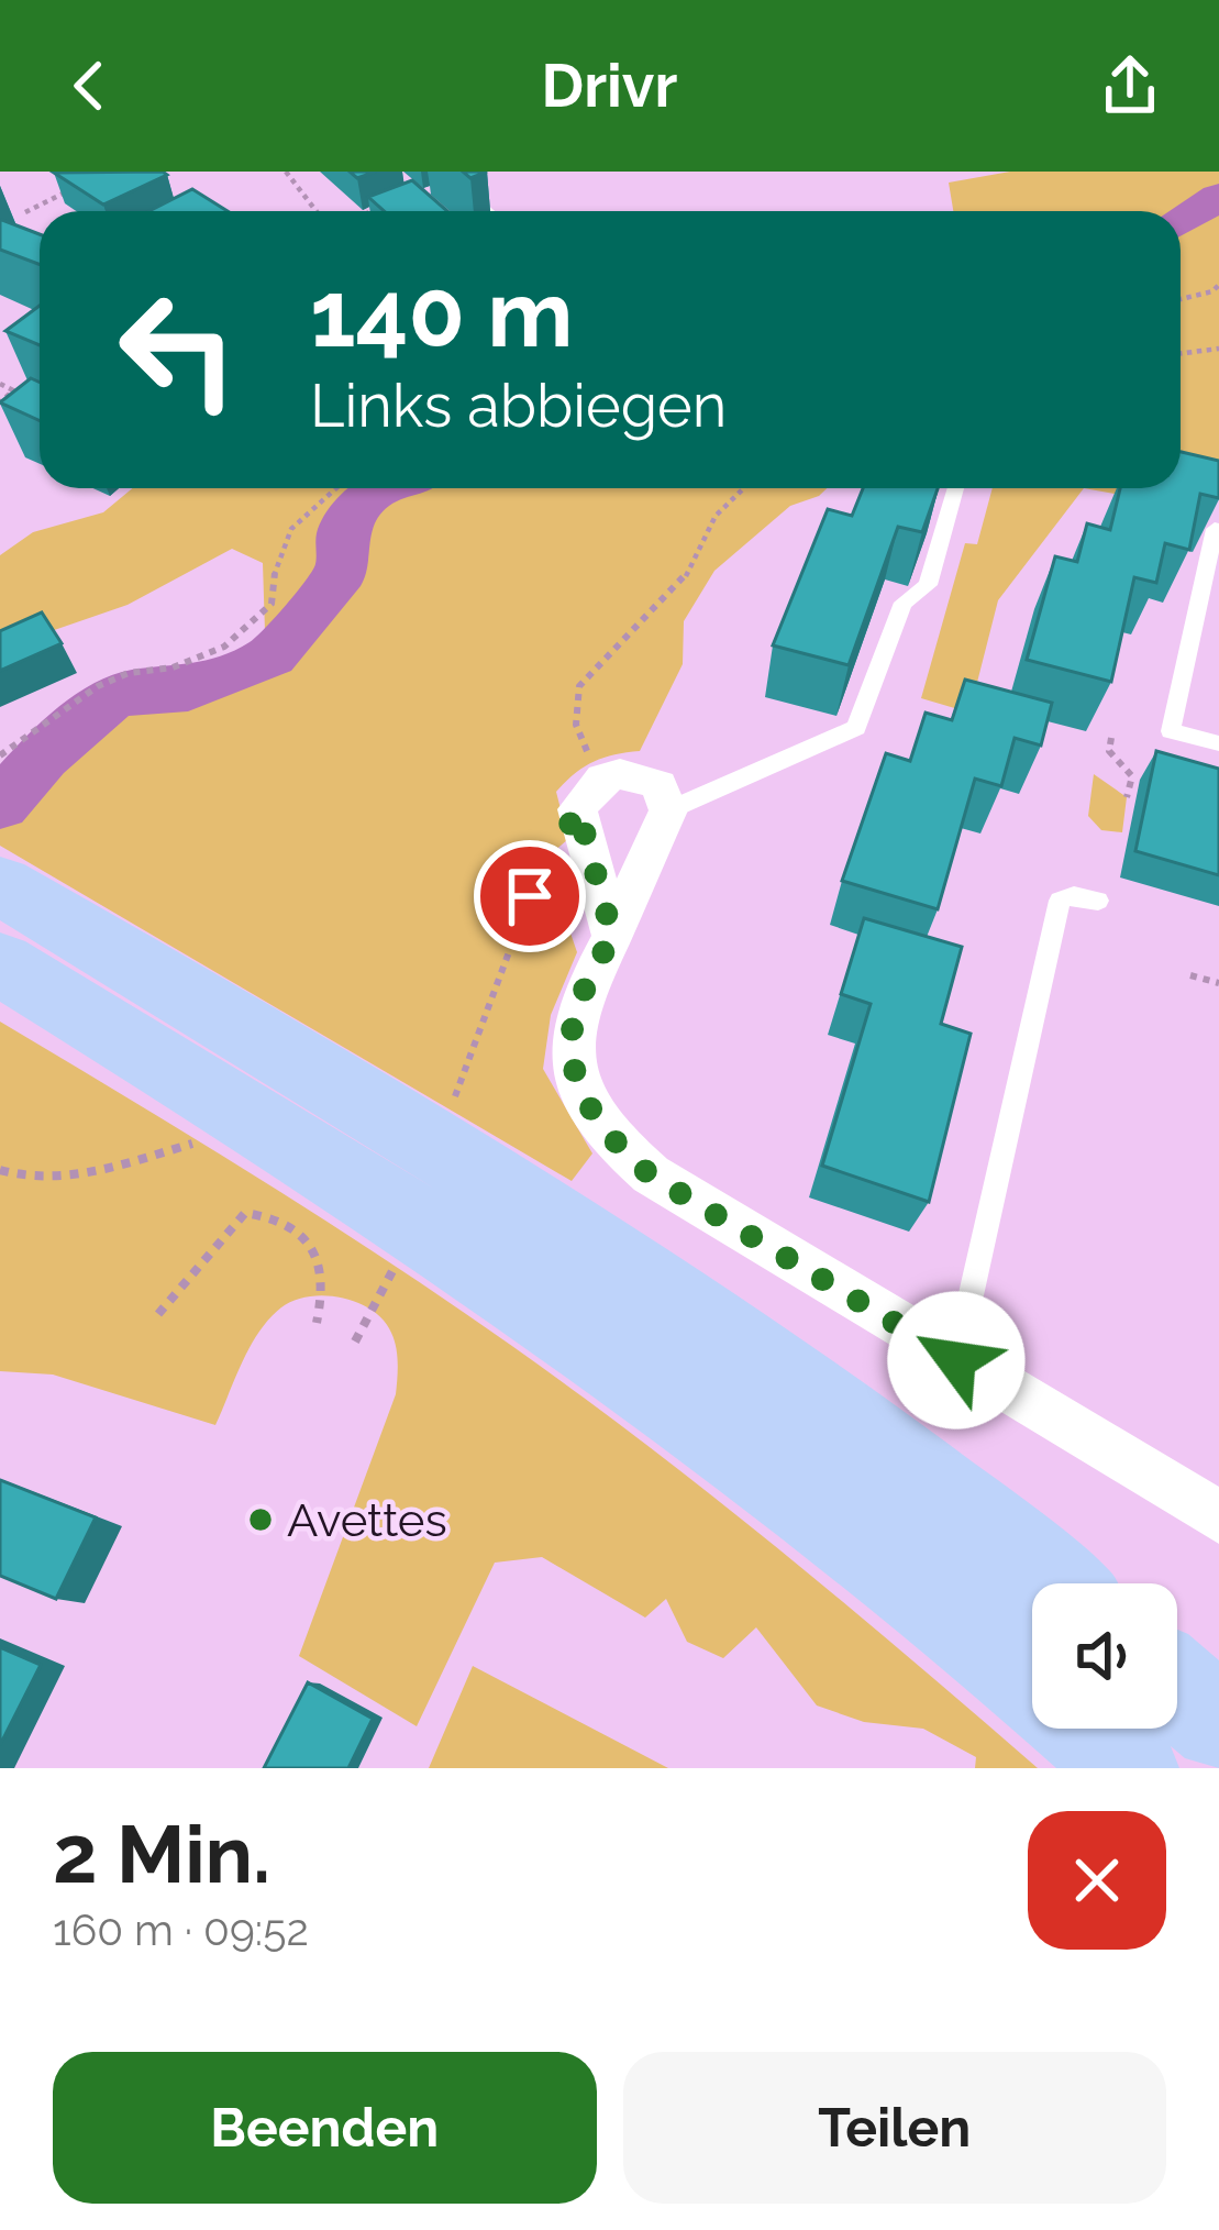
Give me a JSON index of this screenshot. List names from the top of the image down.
{
  "places": ["Avettes"],
  "page": {
    "header": "Drivr",
    "turn": ["140 m", "Links abbiegen"],
    "heading": ["2 Min.", "160 m · 09:52"],
    "buttons": ["Beenden", "Teilen"]
  }
}
